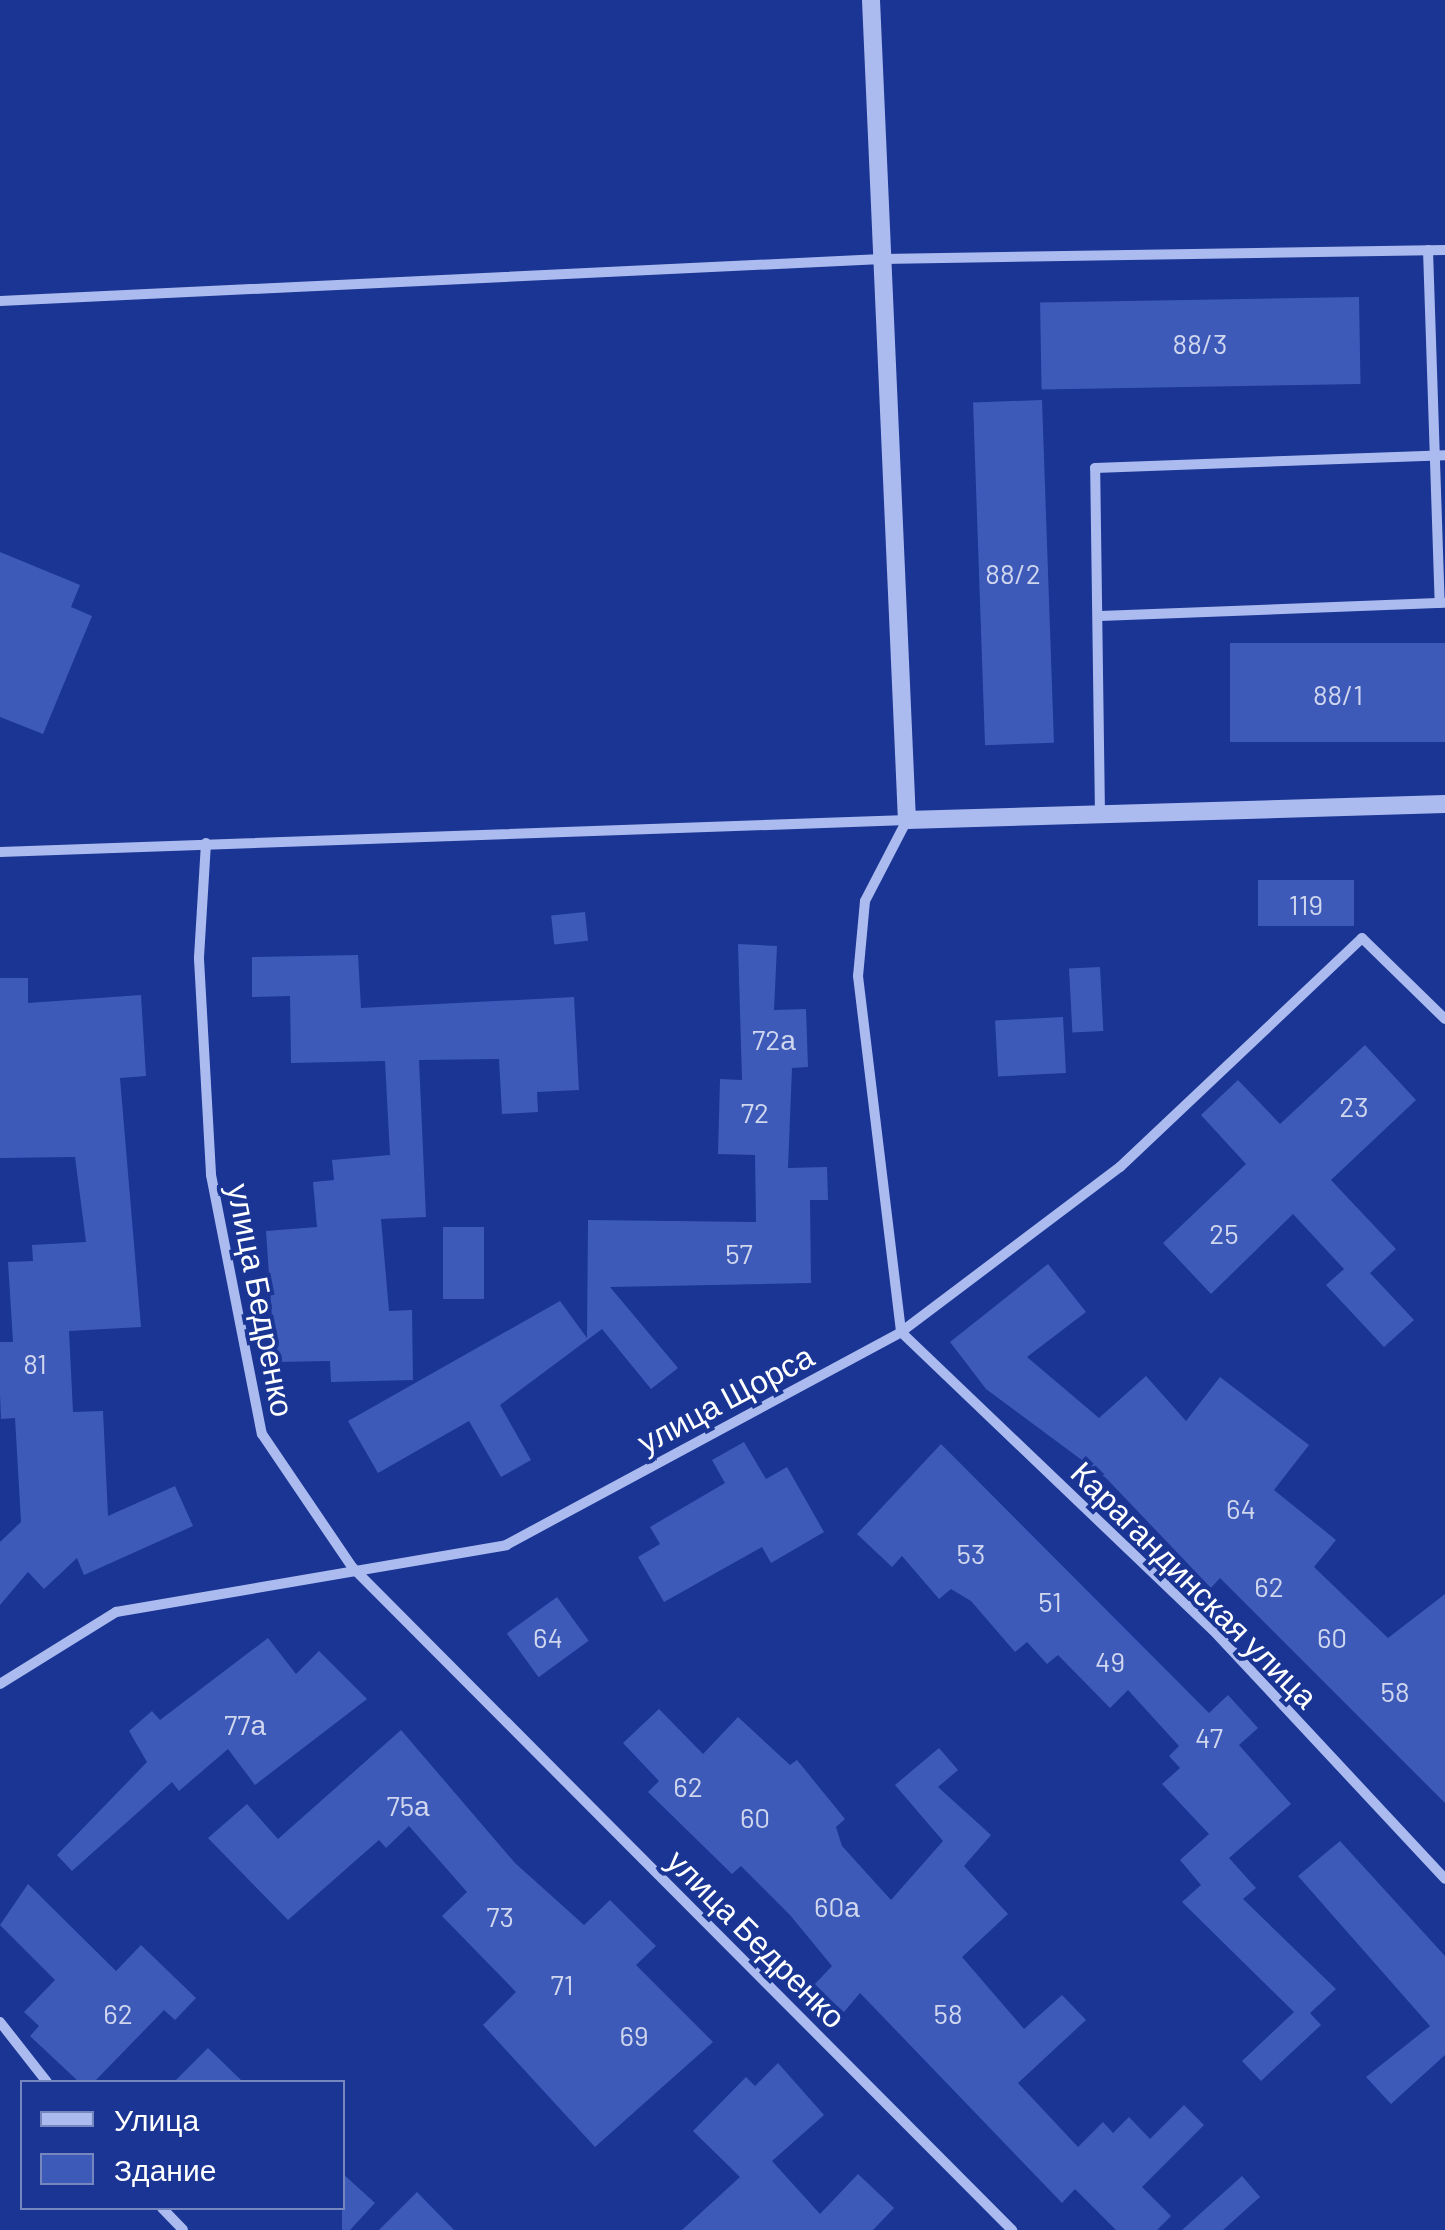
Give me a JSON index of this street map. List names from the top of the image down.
{
  "streets": {
    "street": ["улица Бедренко", "улица Щорса", "Карагандинская улица"]
  },
  "crossings": [
    ["улица Бедренко", "улица Щорса"],
    ["улица Щорса", "Карагандинская улица"]
  ],
  "house_numbers": [
    "88/3",
    "88/2",
    "88/1",
    "119",
    "72а",
    "23",
    "72",
    "25",
    "57",
    "81",
    "64",
    "53",
    "62",
    "51",
    "64",
    "60",
    "49",
    "58",
    "77а",
    "47",
    "62",
    "75а",
    "60",
    "60а",
    "73",
    "71",
    "62",
    "58",
    "69"
  ],
  "legend": ["Улица", "Здание"]
}
